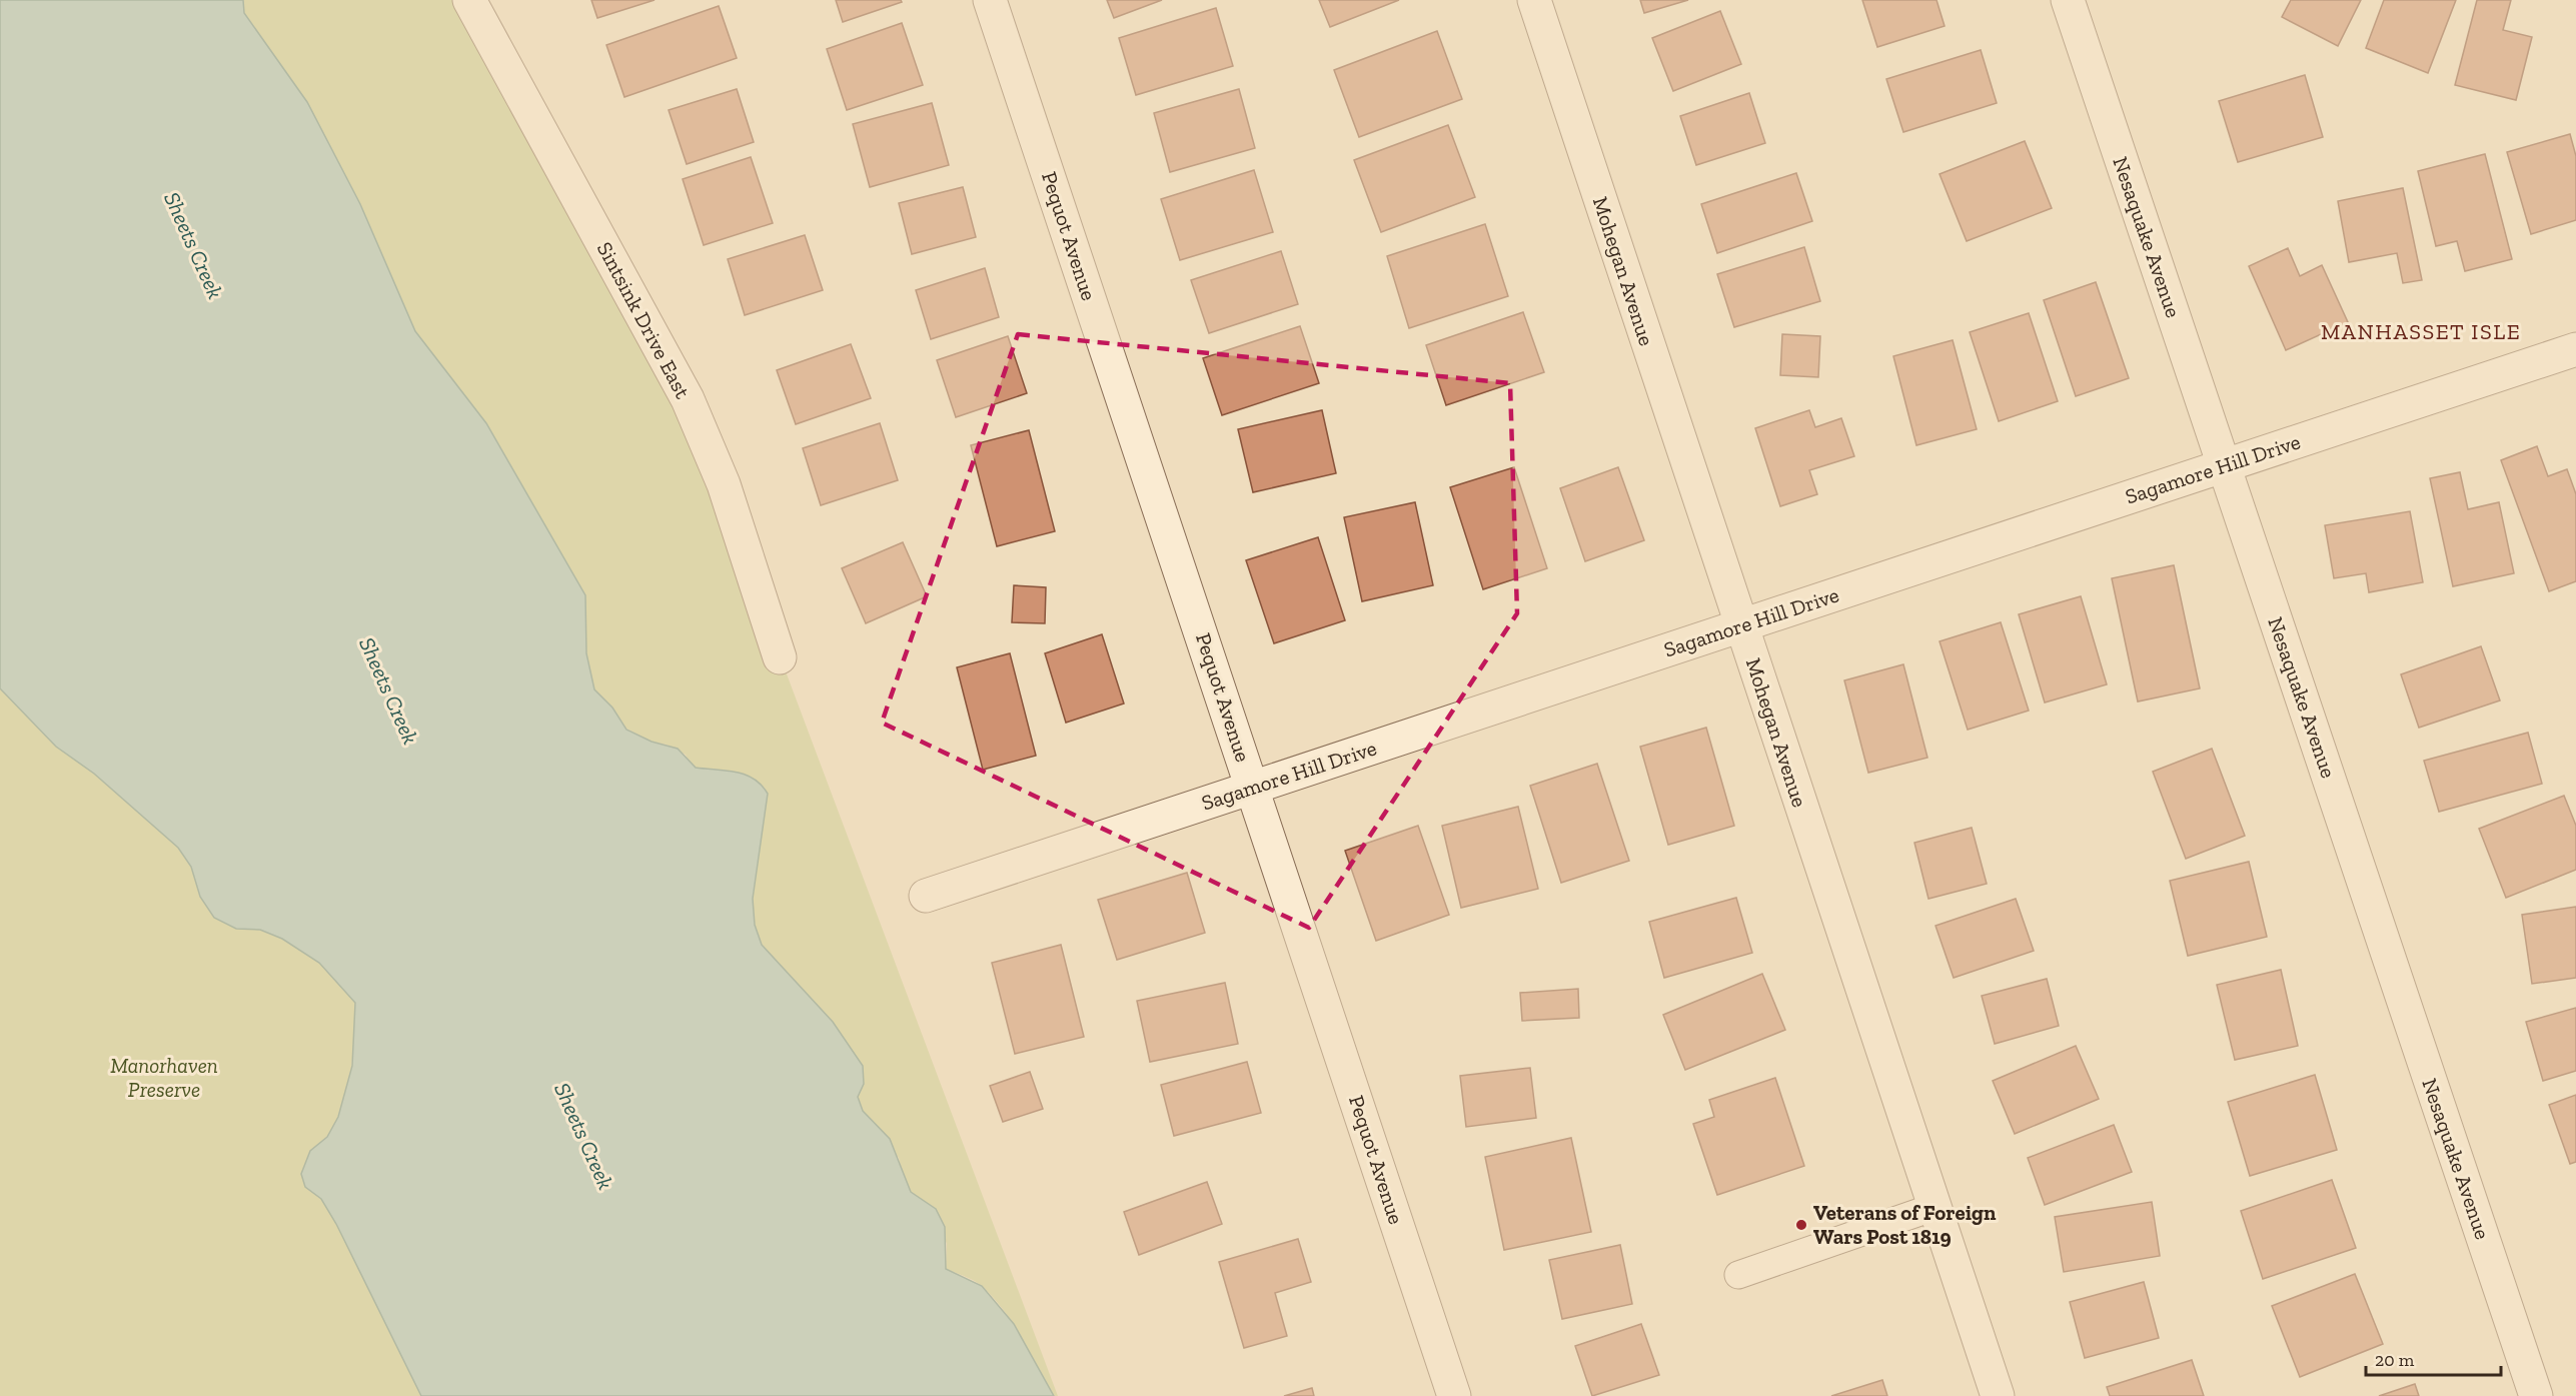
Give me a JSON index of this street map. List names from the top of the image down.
{
  "streets": {
    "street": [
      "Pequot Avenue",
      "Nesaquake Avenue",
      "Mohegan Avenue",
      "Sintsink Drive East",
      "Sagamore Hill Drive"
    ]
  },
  "crossings": [
    ["Pequot Avenue", "Sagamore Hill Drive"],
    ["Nesaquake Avenue", "Sagamore Hill Drive"],
    ["Mohegan Avenue", "Sagamore Hill Drive"]
  ],
  "districts": ["MANHASSET ISLE"],
  "water": ["Sheets Creek"],
  "parks": ["Manorhaven Preserve"],
  "places": ["Veterans of Foreign Wars Post 1819"],
  "scale_bar": "20 m"
}
